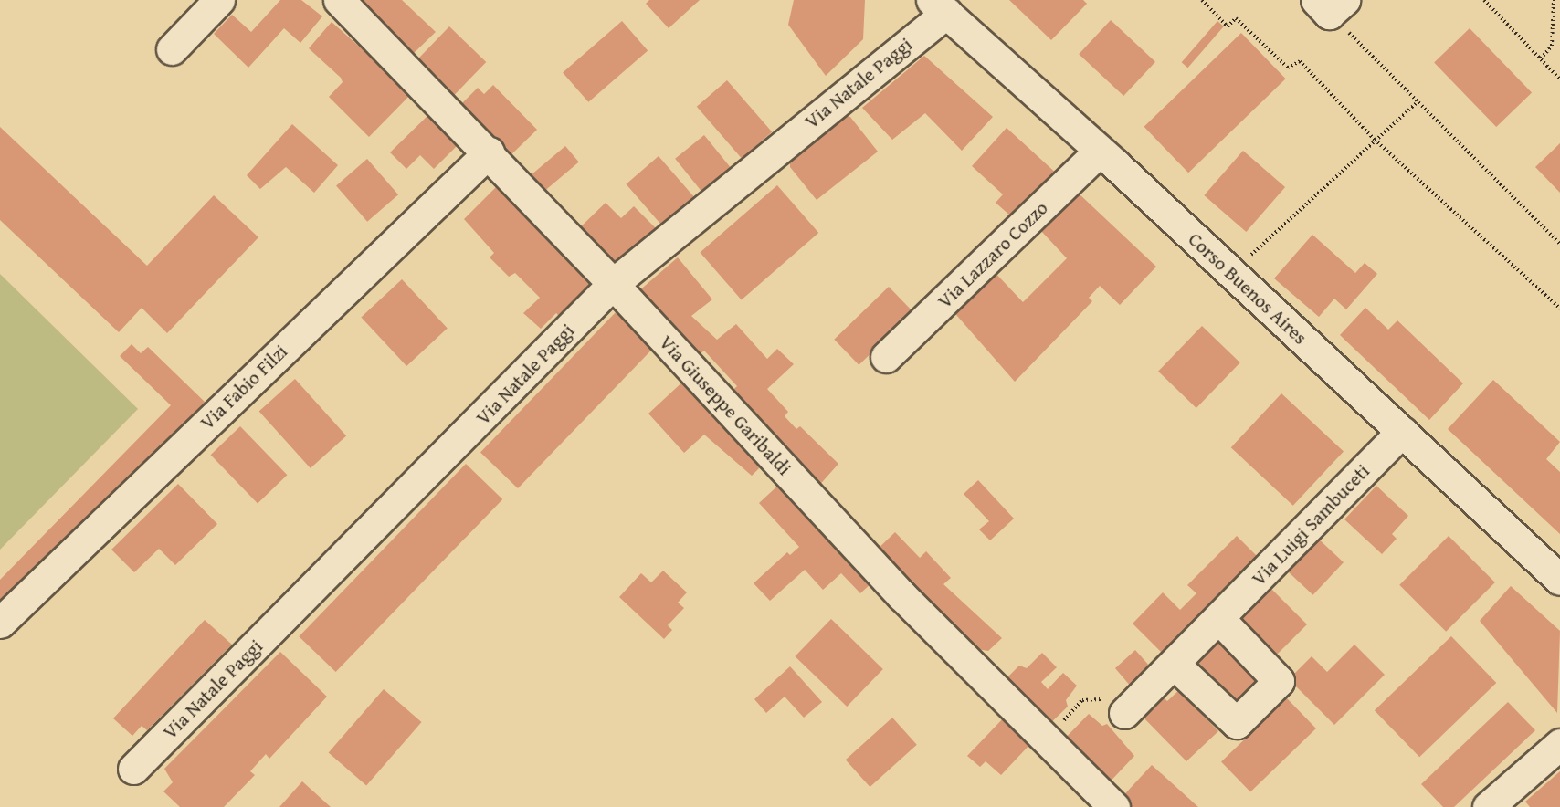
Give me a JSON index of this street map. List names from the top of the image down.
{
  "streets": {
    "street": [
      "Via Natale Paggi",
      "Via Lazzaro Cozzo",
      "Corso Buenos Aires",
      "Via Fabio Filzi",
      "Via Giuseppe Garibaldi",
      "Via Luigi Sambuceti"
    ]
  },
  "crossings": [
    ["Via Natale Paggi", "Corso Buenos Aires"],
    ["Via Natale Paggi", "Via Giuseppe Garibaldi"],
    ["Via Lazzaro Cozzo", "Corso Buenos Aires"],
    ["Corso Buenos Aires", "Via Luigi Sambuceti"],
    ["Via Fabio Filzi", "Via Giuseppe Garibaldi"]
  ]
}
